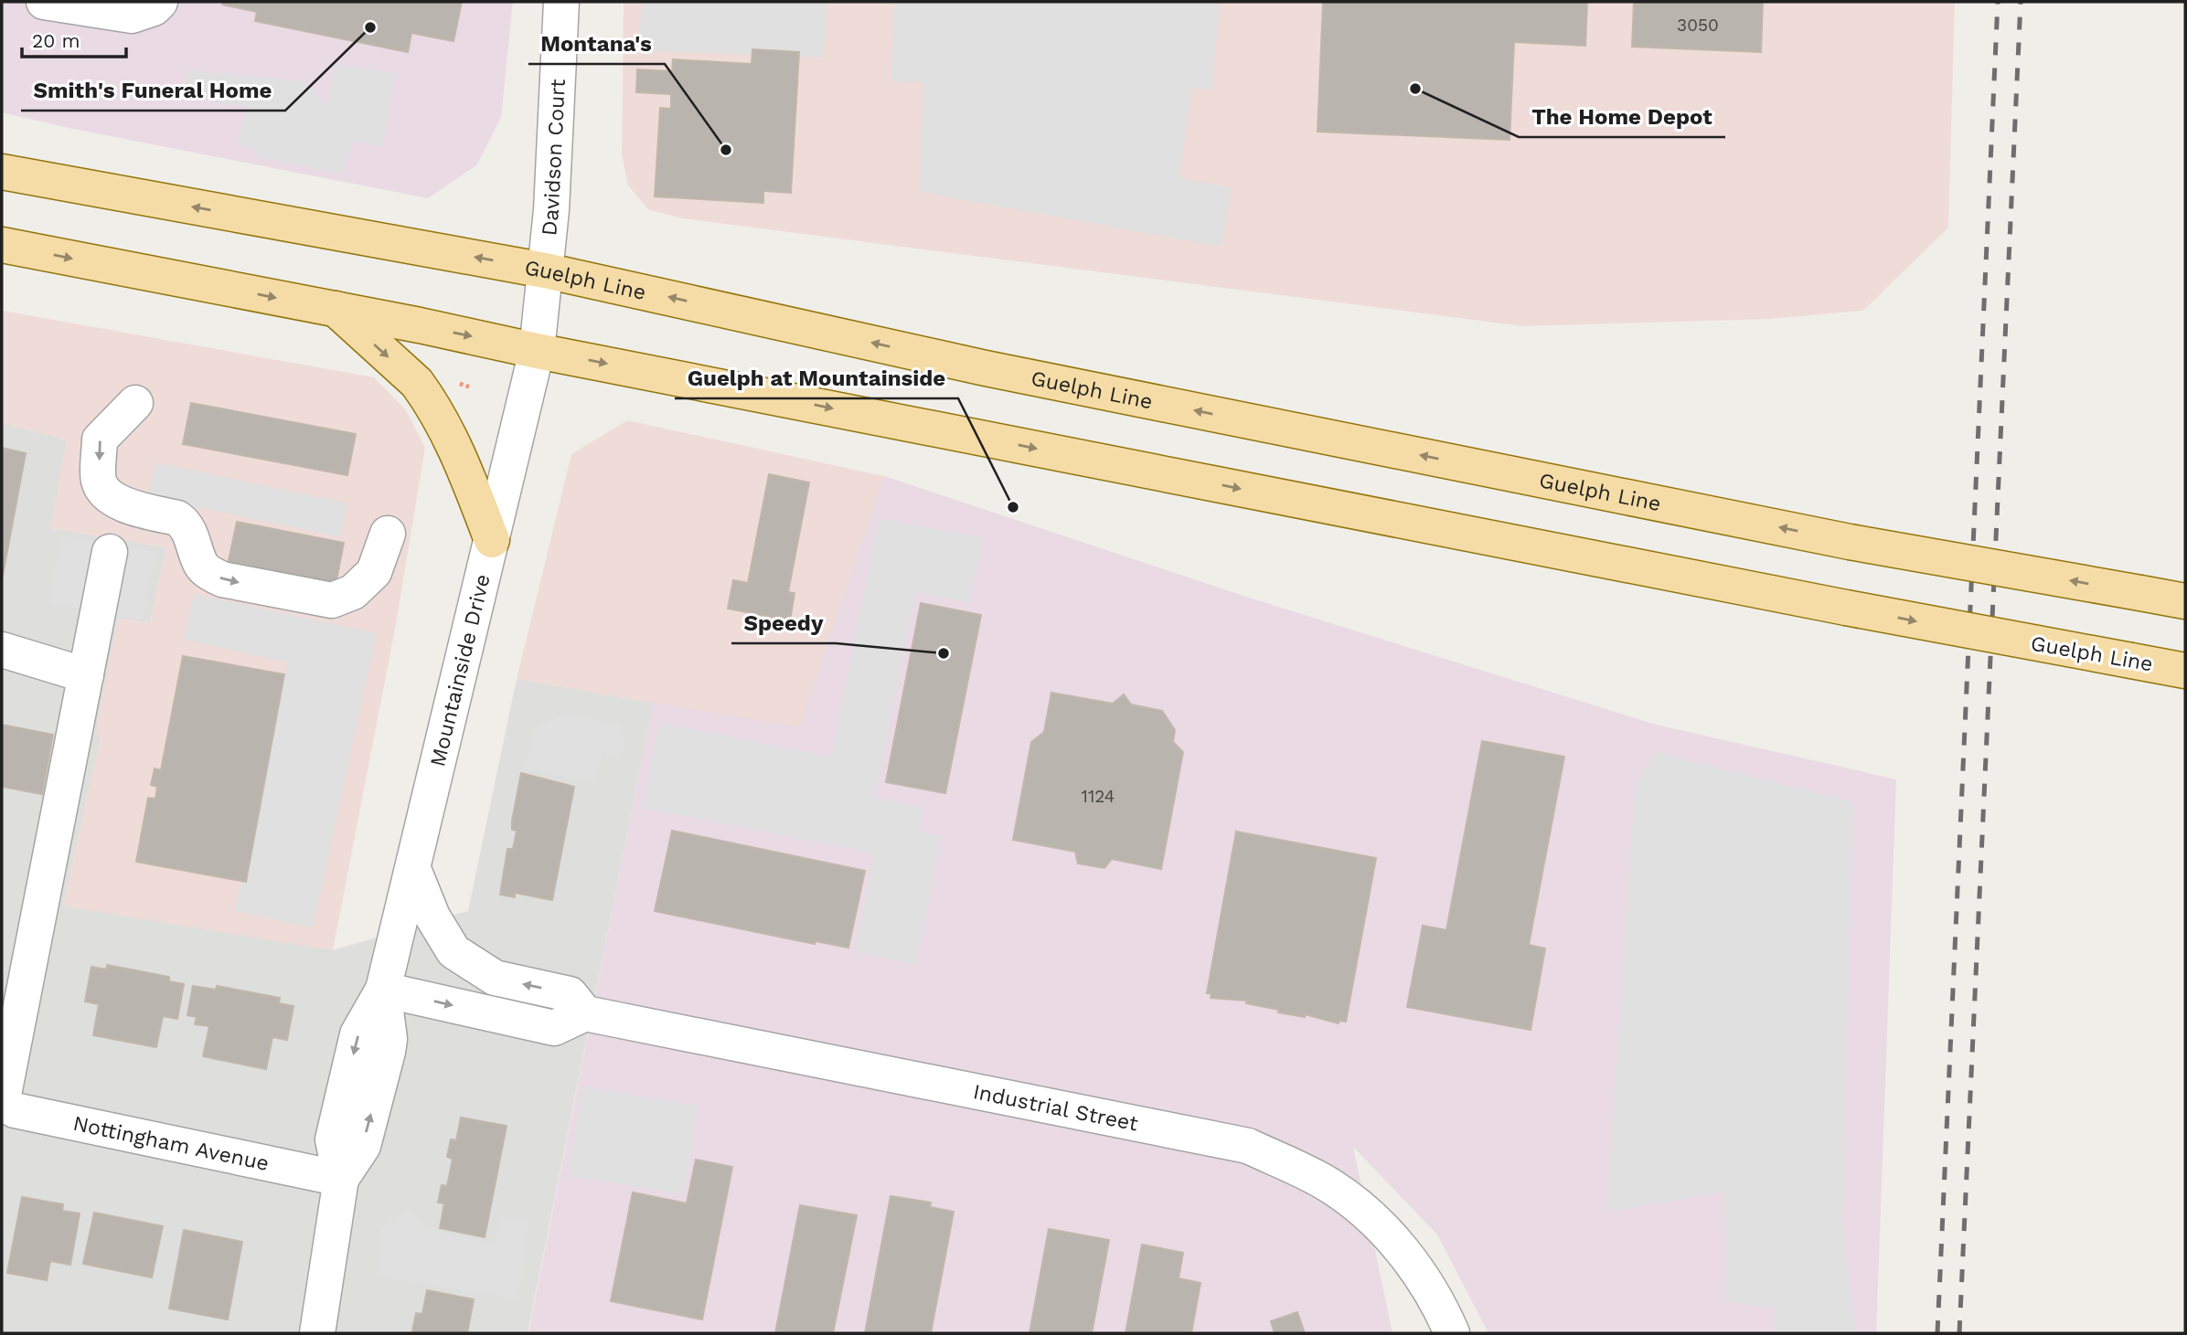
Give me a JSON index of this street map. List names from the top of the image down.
{
  "streets": {
    "main road": ["Guelph Line"],
    "street": [
      "Davidson Court",
      "Mountainside Drive",
      "Industrial Street",
      "Nottingham Avenue"
    ]
  },
  "crossings": [
    ["Davidson Court", "Guelph Line"],
    ["Davidson Court", "Mountainside Drive"],
    ["Guelph Line", "Mountainside Drive"],
    ["Mountainside Drive", "Nottingham Avenue"]
  ],
  "places": [
    "Smith's Funeral Home",
    "The Home Depot",
    "Montana's",
    "Guelph at Mountainside",
    "Speedy"
  ],
  "house_numbers": ["3050", "1124"],
  "scale_bar": "20 m"
}
